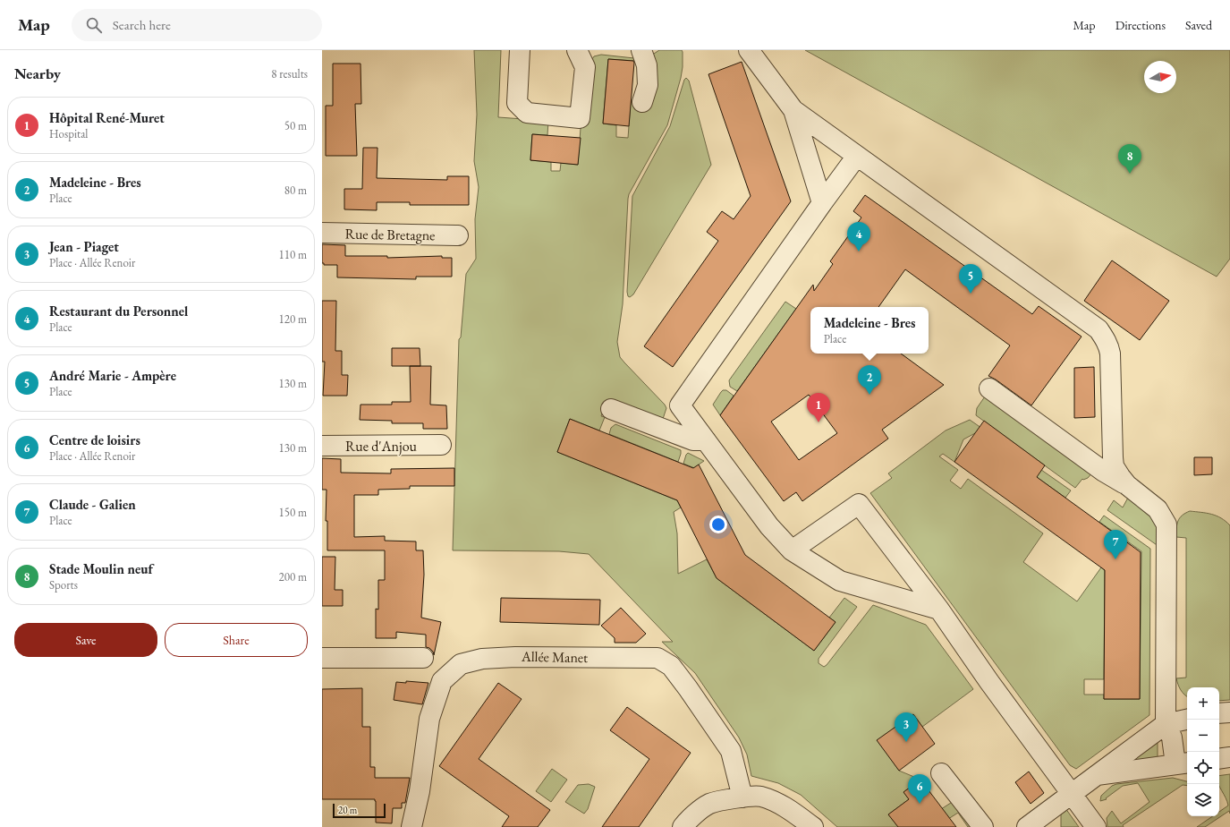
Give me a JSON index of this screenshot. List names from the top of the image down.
{
  "streets": {
    "street": ["Rue de Bretagne", "Rue d'Anjou", "Allée Manet"]
  },
  "scale_bar": "20 m",
  "north": "right",
  "page": {
    "header": "Map",
    "search": "Search here",
    "nav": ["Map", "Directions", "Saved"],
    "heading": ["Nearby", "8 results"],
    "list": [
      {
        "mark": "1",
        "name": "Hôpital René-Muret",
        "note": "Hospital",
        "value": "50 m"
      },
      {
        "mark": "2",
        "name": "Madeleine - Bres",
        "note": "Place",
        "value": "80 m"
      },
      {
        "mark": "3",
        "name": "Jean - Piaget",
        "note": "Place · Allée Renoir",
        "value": "110 m"
      },
      {
        "mark": "4",
        "name": "Restaurant du Personnel",
        "note": "Place",
        "value": "120 m"
      },
      {
        "mark": "5",
        "name": "André Marie - Ampère",
        "note": "Place",
        "value": "130 m"
      },
      {
        "mark": "6",
        "name": "Centre de loisirs",
        "note": "Place · Allée Renoir",
        "value": "130 m"
      },
      {
        "mark": "7",
        "name": "Claude - Galien",
        "note": "Place",
        "value": "150 m"
      },
      {
        "mark": "8",
        "name": "Stade Moulin neuf",
        "note": "Sports",
        "value": "200 m"
      }
    ],
    "pins": [
      "8",
      "4",
      "5",
      "2",
      "1",
      "7",
      "3",
      "6"
    ],
    "popup": ["Madeleine - Bres", "Place"],
    "buttons": ["Save", "Share"],
    "map_buttons": ["+", "−"],
    "scale": "20 m"
  }
}
